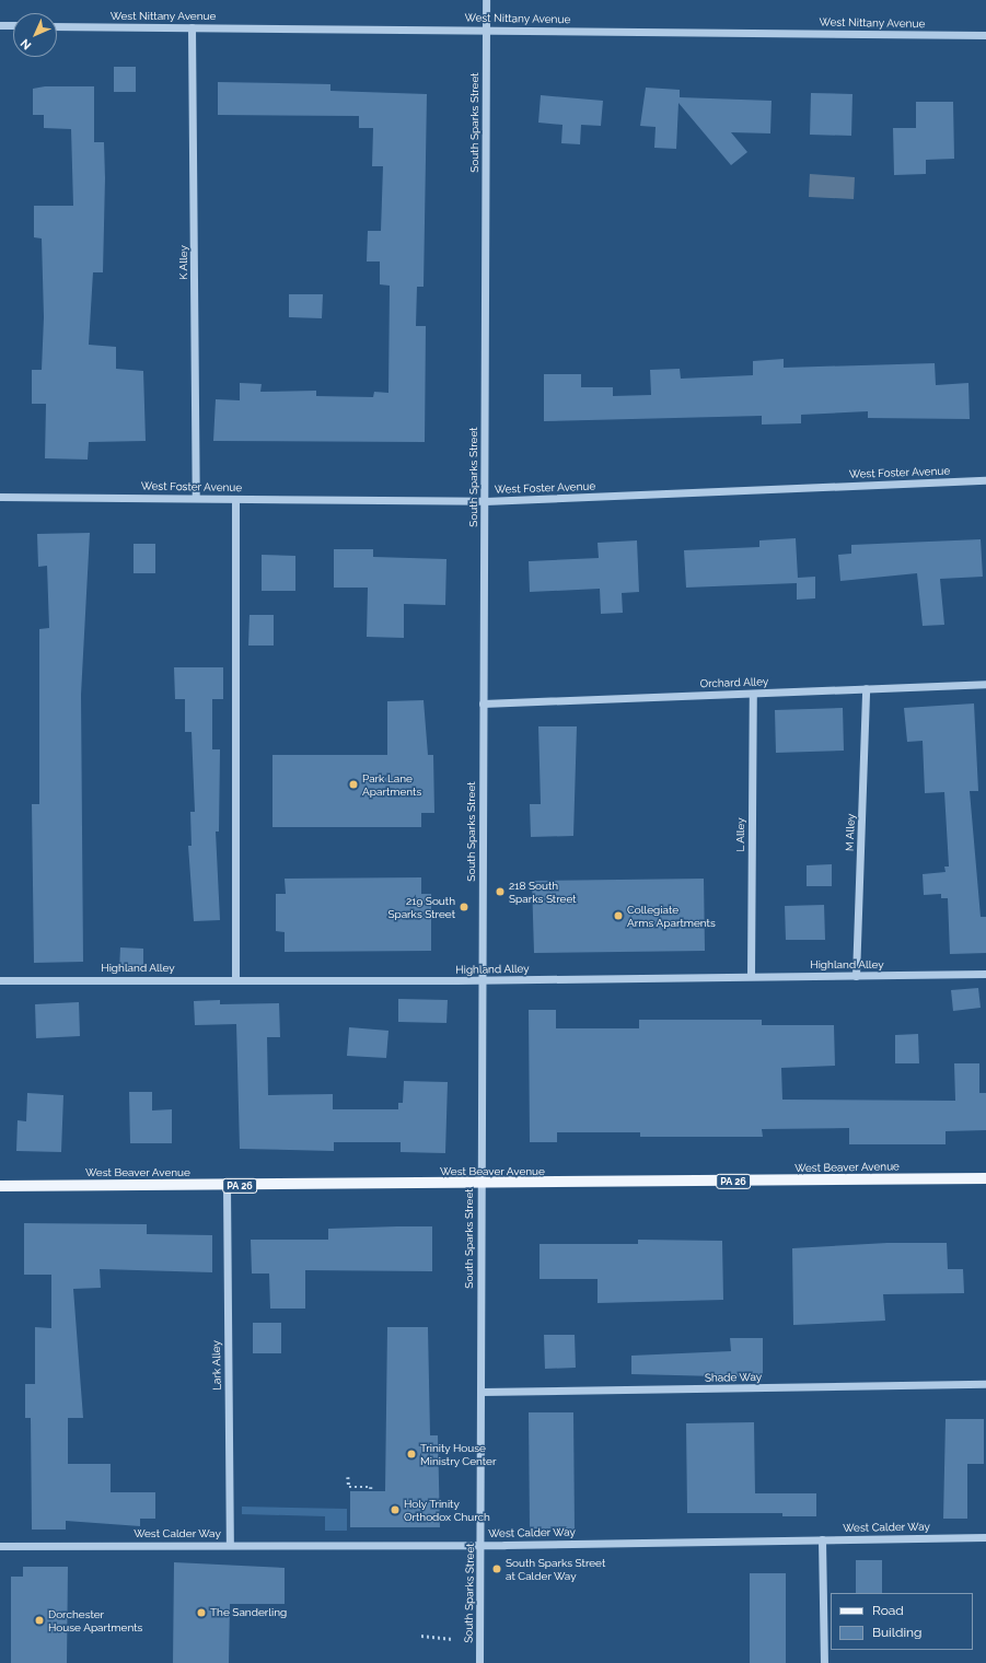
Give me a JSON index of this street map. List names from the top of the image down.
{
  "streets": {
    "main road": ["West Beaver Avenue", "PA 26"],
    "street": [
      "West Nittany Avenue",
      "South Sparks Street",
      "K Alley",
      "West Foster Avenue",
      "Orchard Alley",
      "M Alley",
      "L Alley",
      "Highland Alley",
      "Lark Alley",
      "Shade Way",
      "West Calder Way"
    ]
  },
  "crossings": [
    ["West Nittany Avenue", "South Sparks Street"],
    ["West Nittany Avenue", "K Alley"],
    ["South Sparks Street", "West Foster Avenue"],
    ["South Sparks Street", "Orchard Alley"],
    ["South Sparks Street", "Highland Alley"],
    ["South Sparks Street", "West Beaver Avenue"],
    ["South Sparks Street", "Shade Way"],
    ["South Sparks Street", "West Calder Way"],
    ["K Alley", "West Foster Avenue"],
    ["Orchard Alley", "M Alley"],
    ["Orchard Alley", "L Alley"],
    ["M Alley", "Highland Alley"],
    ["L Alley", "Highland Alley"],
    ["West Beaver Avenue", "Lark Alley"],
    ["Lark Alley", "West Calder Way"]
  ],
  "places": [
    "Park Lane Apartments",
    "218 South Sparks Street",
    "219 South Sparks Street",
    "Collegiate Arms Apartments",
    "Trinity House Ministry Center",
    "Holy Trinity Orthodox Church",
    "South Sparks Street at Calder Way",
    "The Sanderling",
    "Dorchester House Apartments"
  ],
  "legend": ["Road", "Building"],
  "north": "bottom left"
}
